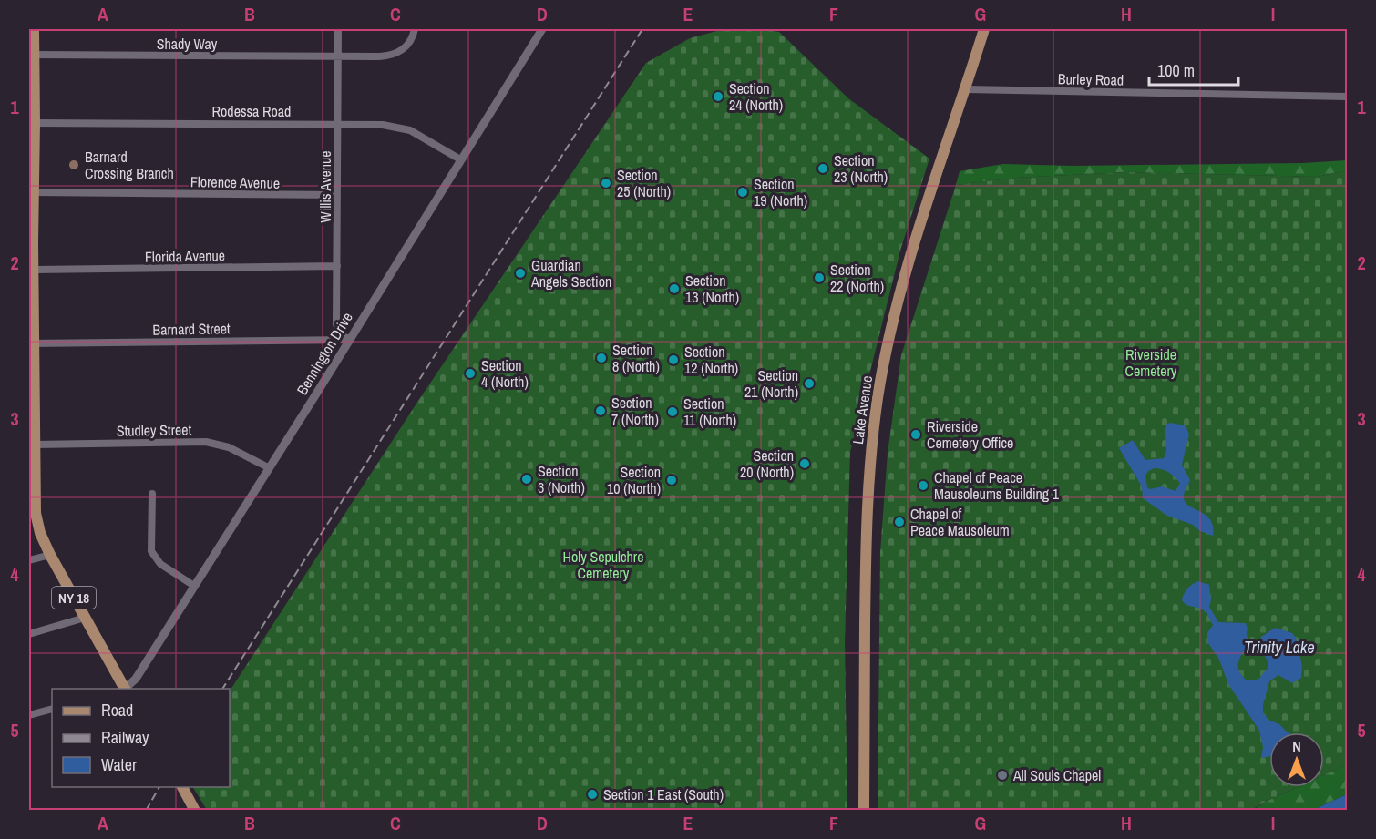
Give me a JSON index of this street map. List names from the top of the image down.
{
  "streets": {
    "main road": ["Lake Avenue", "NY 18"],
    "street": [
      "Shady Way",
      "Burley Road",
      "Rodessa Road",
      "Florence Avenue",
      "Willis Avenue",
      "Florida Avenue",
      "Barnard Street",
      "Bennington Drive",
      "Studley Street"
    ]
  },
  "crossings": [
    ["Shady Way", "Willis Avenue"],
    ["Shady Way", "NY 18"],
    ["Burley Road", "Lake Avenue"],
    ["Rodessa Road", "Willis Avenue"],
    ["Rodessa Road", "Bennington Drive"],
    ["Rodessa Road", "NY 18"],
    ["Florence Avenue", "Willis Avenue"],
    ["Florence Avenue", "NY 18"],
    ["Willis Avenue", "Florida Avenue"],
    ["Willis Avenue", "Barnard Street"],
    ["Willis Avenue", "Bennington Drive"],
    ["Florida Avenue", "NY 18"],
    ["Barnard Street", "Bennington Drive"],
    ["Barnard Street", "NY 18"],
    ["Bennington Drive", "Studley Street"],
    ["Studley Street", "NY 18"]
  ],
  "water": ["Trinity Lake"],
  "parks": ["Riverside Cemetery", "Holy Sepulchre Cemetery"],
  "places": [
    "Section 24 (North)",
    "Barnard Crossing Branch",
    "Section 23 (North)",
    "Section 25 (North)",
    "Section 19 (North)",
    "Guardian Angels Section",
    "Section 22 (North)",
    "Section 13 (North)",
    "Section 8 (North)",
    "Section 12 (North)",
    "Section 4 (North)",
    "Section 21 (North)",
    "Section 7 (North)",
    "Section 11 (North)",
    "Riverside Cemetery Office",
    "Section 20 (North)",
    "Section 3 (North)",
    "Section 10 (North)",
    "Chapel of Peace Mausoleums Building 1",
    "Chapel of Peace Mausoleum",
    "All Souls Chapel",
    "Section 1 East (South)"
  ],
  "legend": ["Road", "Railway", "Water"],
  "scale_bar": "100 m",
  "north": "top",
  "grid": {
    "columns": [
      "A",
      "B",
      "C",
      "D",
      "E",
      "F",
      "G",
      "H",
      "I"
    ],
    "rows": [
      "1",
      "2",
      "3",
      "4",
      "5"
    ]
  }
}
